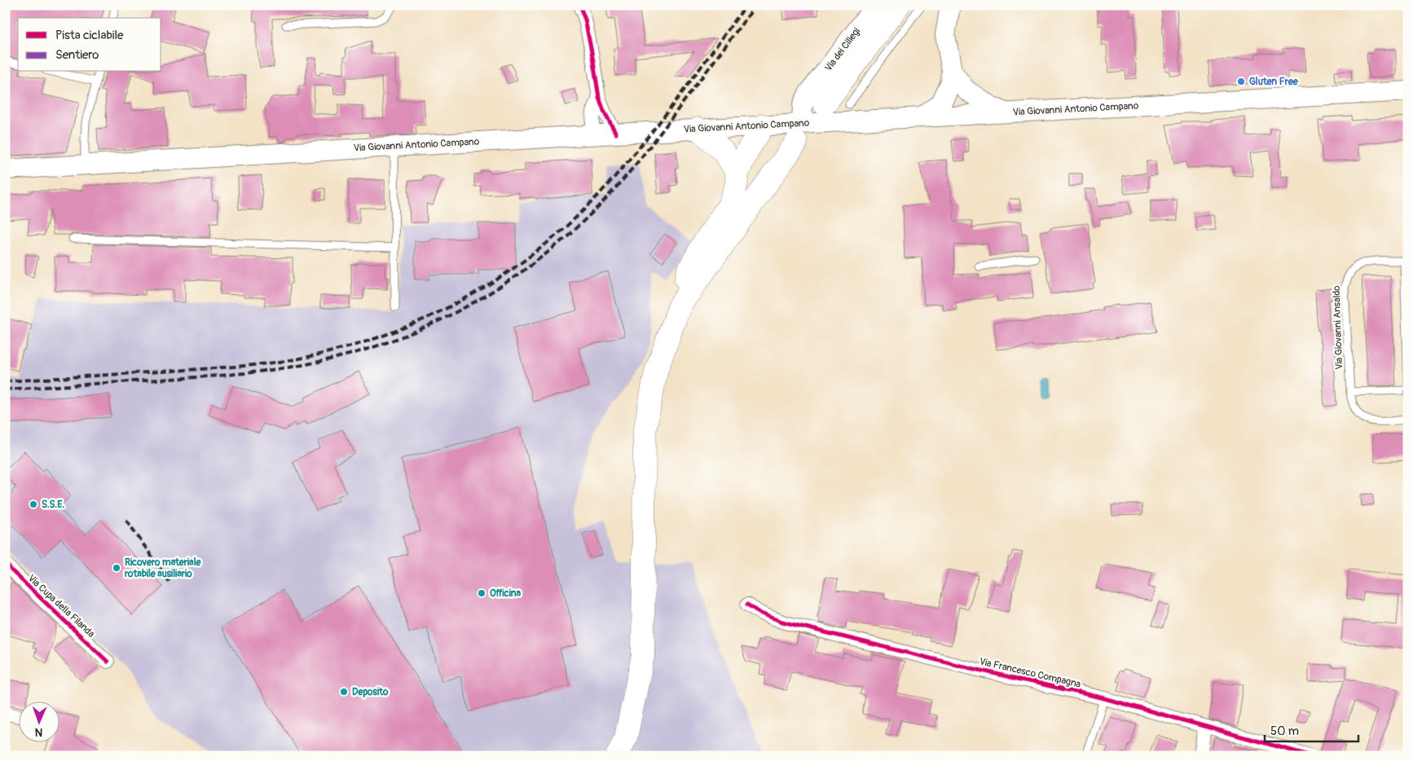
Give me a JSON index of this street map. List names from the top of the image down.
{
  "streets": {
    "main road": ["Via dei Ciliegi", "Via Giovanni Antonio Campano"],
    "street": ["Via Cupa della Filanda", "Via Francesco Compagna"],
    "lane": ["Via Giovanni Ansaldo"]
  },
  "crossings": [
    ["Via dei Ciliegi", "Via Giovanni Antonio Campano"]
  ],
  "places": [
    "Gluten Free",
    "S.S.E.",
    "Ricovero materiale rotabile ausiliario",
    "Officina",
    "Deposito"
  ],
  "legend": ["Pista ciclabile", "Sentiero"],
  "scale_bar": "50 m",
  "north": "bottom"
}
